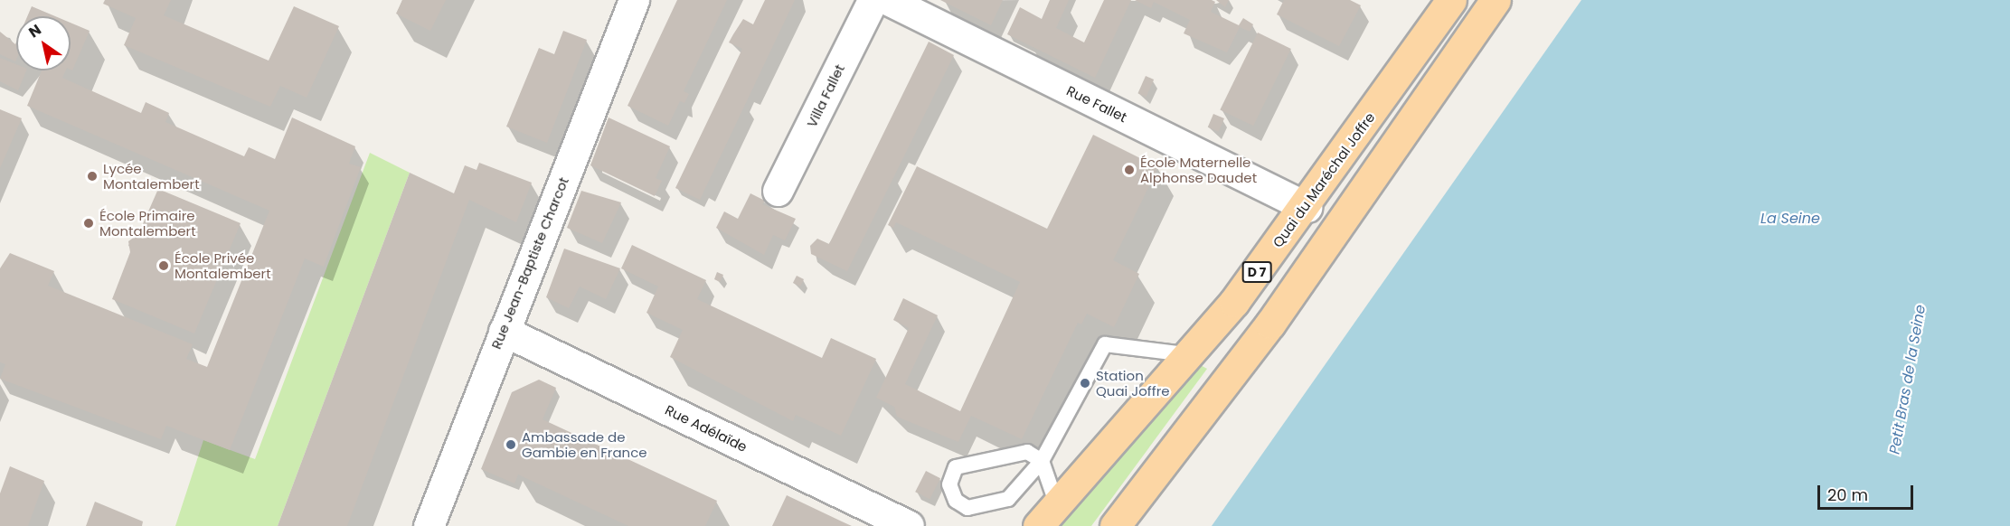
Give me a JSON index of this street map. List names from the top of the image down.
{
  "streets": {
    "main road": ["Quai du Maréchal Joffre", "D 7"],
    "street": [
      "Villa Fallet",
      "Rue Fallet",
      "Rue Jean-Baptiste Charcot",
      "Rue Adélaïde"
    ]
  },
  "crossings": [
    ["Rue Fallet", "Quai du Maréchal Joffre"],
    ["Rue Jean-Baptiste Charcot", "Rue Adélaïde"]
  ],
  "water": ["La Seine", "Petit Bras de la Seine"],
  "places": [
    "École Maternelle Alphonse Daudet",
    "Lycée Montalembert",
    "École Primaire Montalembert",
    "École Privée Montalembert",
    "Station Quai Joffre",
    "Ambassade de Gambie en France"
  ],
  "scale_bar": "20 m",
  "north": "top left"
}
